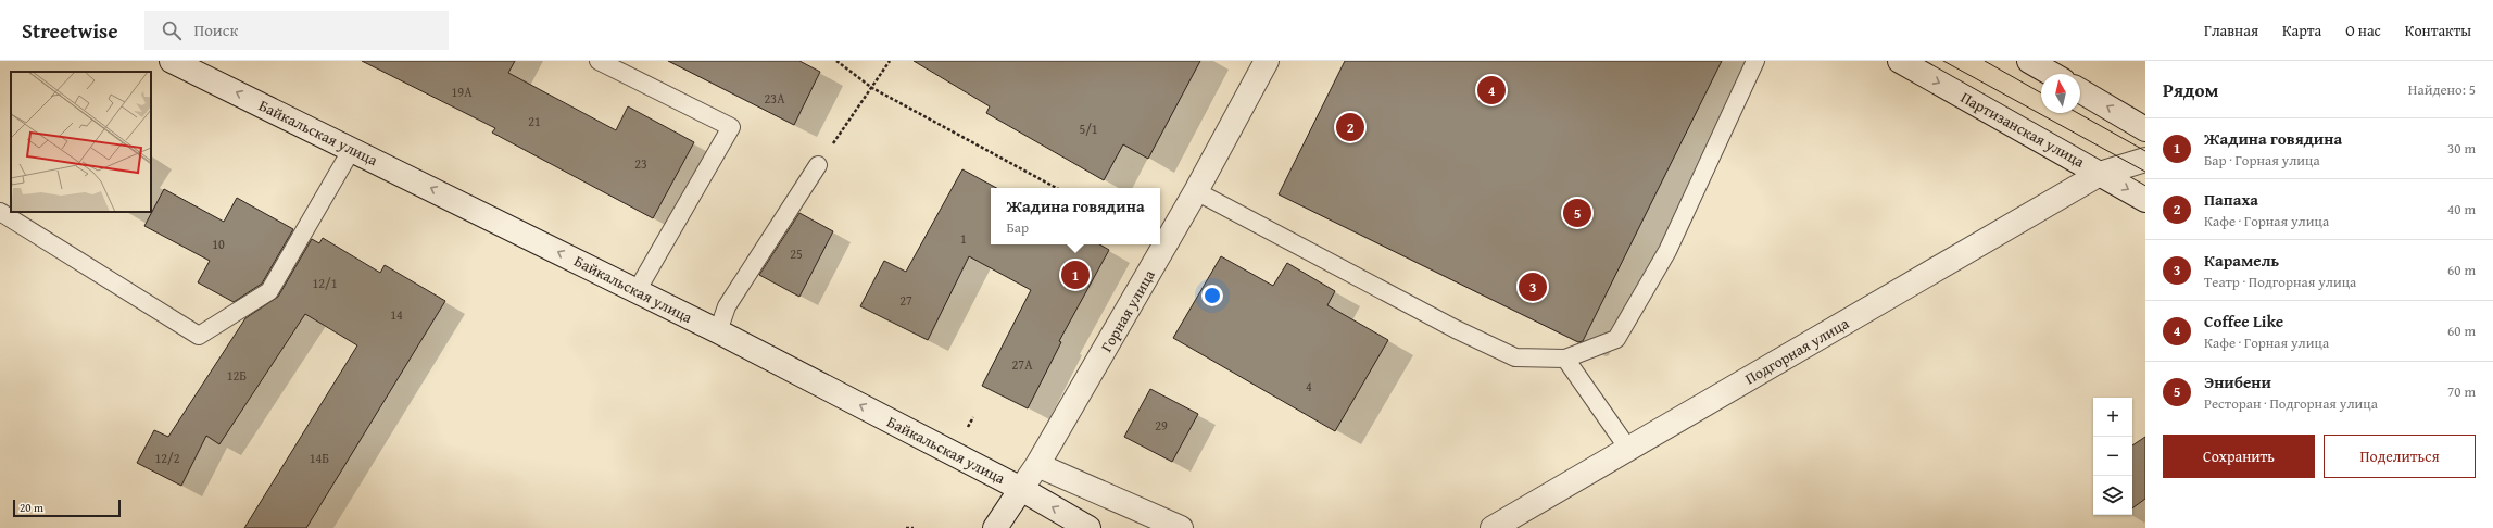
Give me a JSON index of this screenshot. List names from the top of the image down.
{
  "streets": {
    "street": [
      "Партизанская улица",
      "Байкальская улица",
      "Горная улица",
      "Подгорная улица"
    ]
  },
  "crossings": [
    ["Партизанская улица", "Подгорная улица"],
    ["Байкальская улица", "Горная улица"]
  ],
  "one_way": ["Байкальская улица"],
  "house_numbers": [
    "19А",
    "23А",
    "21",
    "5/1",
    "23",
    "1",
    "10",
    "25",
    "12/1",
    "27",
    "14",
    "27А",
    "12Б",
    "4",
    "29",
    "12/2",
    "14Б"
  ],
  "scale_bar": "20 m",
  "north": "top",
  "page": {
    "header": "Streetwise",
    "search": "Поиск",
    "nav": [
      "Главная",
      "Карта",
      "О нас",
      "Контакты"
    ],
    "heading": ["Рядом", "Найдено: 5"],
    "pins": [
      "4",
      "2",
      "5",
      "1",
      "3"
    ],
    "list": [
      {
        "mark": "1",
        "name": "Жадина говядина",
        "note": "Бар · Горная улица",
        "value": "30 m"
      },
      {
        "mark": "2",
        "name": "Папаха",
        "note": "Кафе · Горная улица",
        "value": "40 m"
      },
      {
        "mark": "3",
        "name": "Карамель",
        "note": "Театр · Подгорная улица",
        "value": "60 m"
      },
      {
        "mark": "4",
        "name": "Coffee Like",
        "note": "Кафе · Горная улица",
        "value": "60 m"
      },
      {
        "mark": "5",
        "name": "Энибени",
        "note": "Ресторан · Подгорная улица",
        "value": "70 m"
      }
    ],
    "popup": ["Жадина говядина", "Бар"],
    "map_buttons": ["+", "−"],
    "buttons": ["Сохранить", "Поделиться"],
    "scale": "20 m"
  }
}
